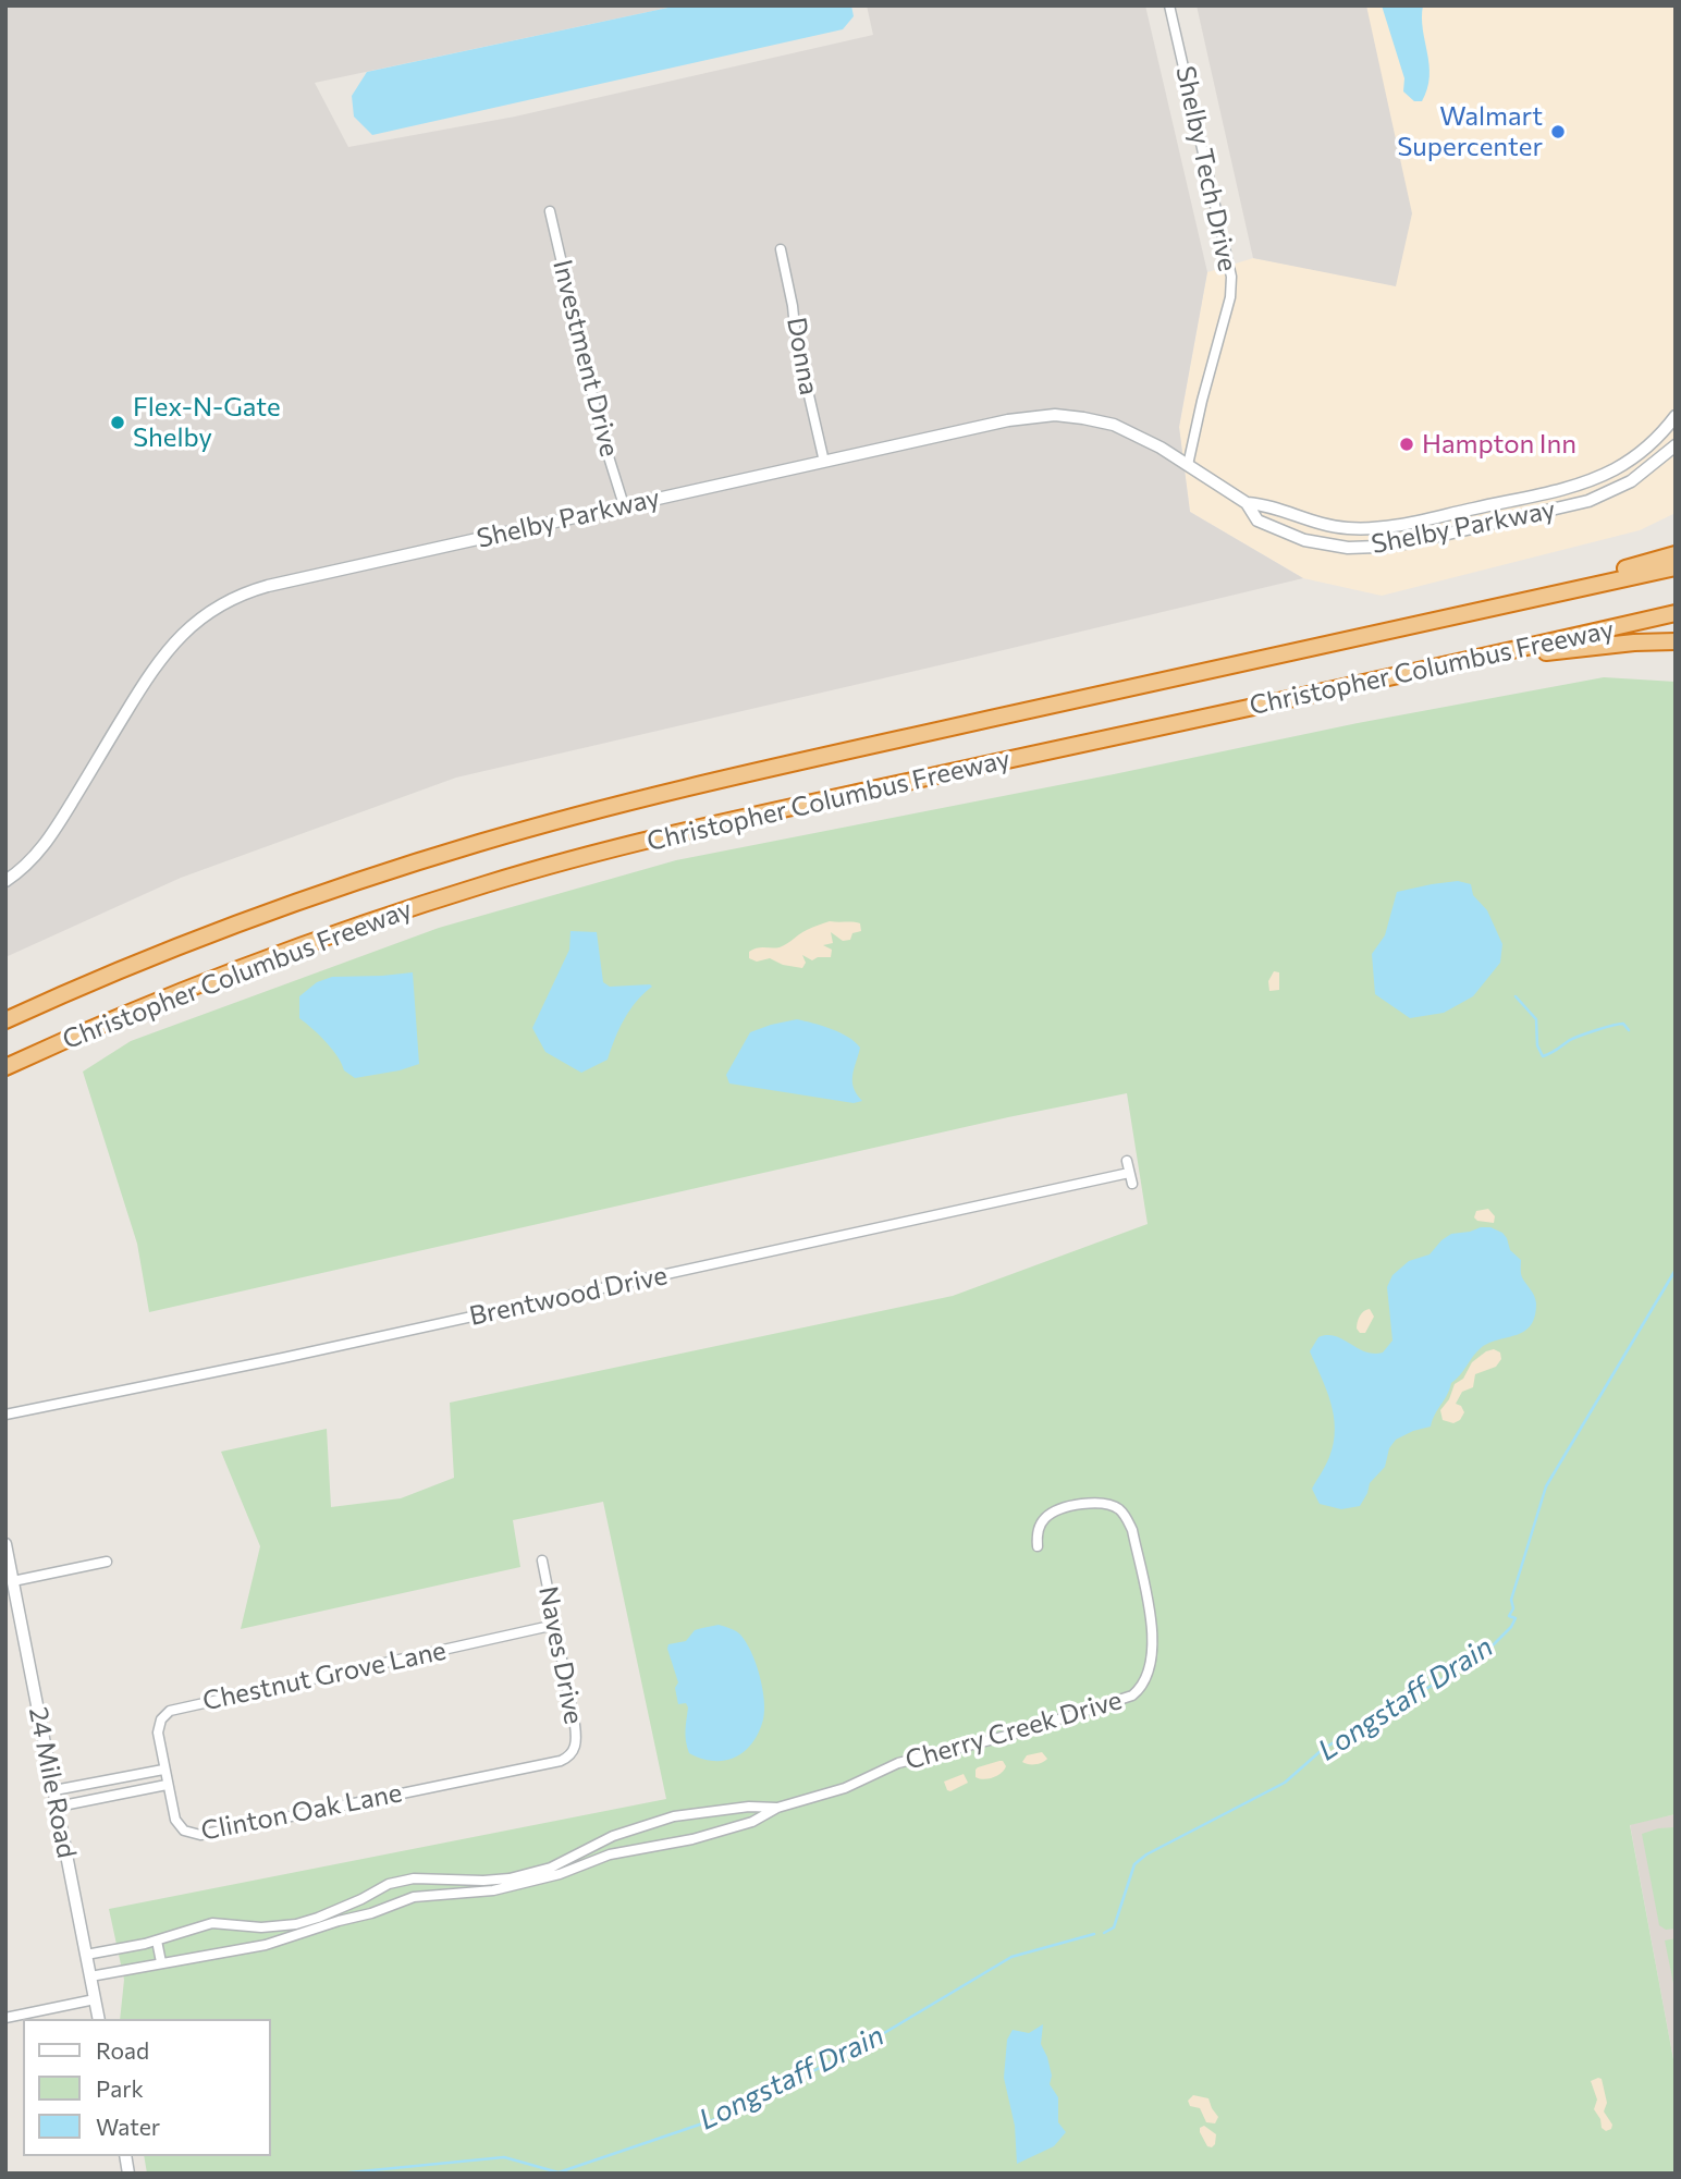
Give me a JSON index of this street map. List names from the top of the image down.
{
  "streets": {
    "highway": ["Christopher Columbus Freeway"],
    "street": [
      "Shelby Tech Drive",
      "Donna",
      "Investment Drive",
      "Shelby Parkway",
      "Brentwood Drive",
      "Naves Drive",
      "Chestnut Grove Lane",
      "Cherry Creek Drive",
      "24 Mile Road",
      "Clinton Oak Lane"
    ]
  },
  "crossings": [
    ["Shelby Tech Drive", "Shelby Parkway"],
    ["Donna", "Shelby Parkway"],
    ["Investment Drive", "Shelby Parkway"],
    ["Naves Drive", "Chestnut Grove Lane"],
    ["Naves Drive", "Clinton Oak Lane"],
    ["Chestnut Grove Lane", "Clinton Oak Lane"],
    ["Cherry Creek Drive", "24 Mile Road"]
  ],
  "water": ["Longstaff Drain"],
  "places": ["Walmart Supercenter", "Flex-N-Gate Shelby", "Hampton Inn"],
  "legend": ["Road", "Park", "Water"]
}
